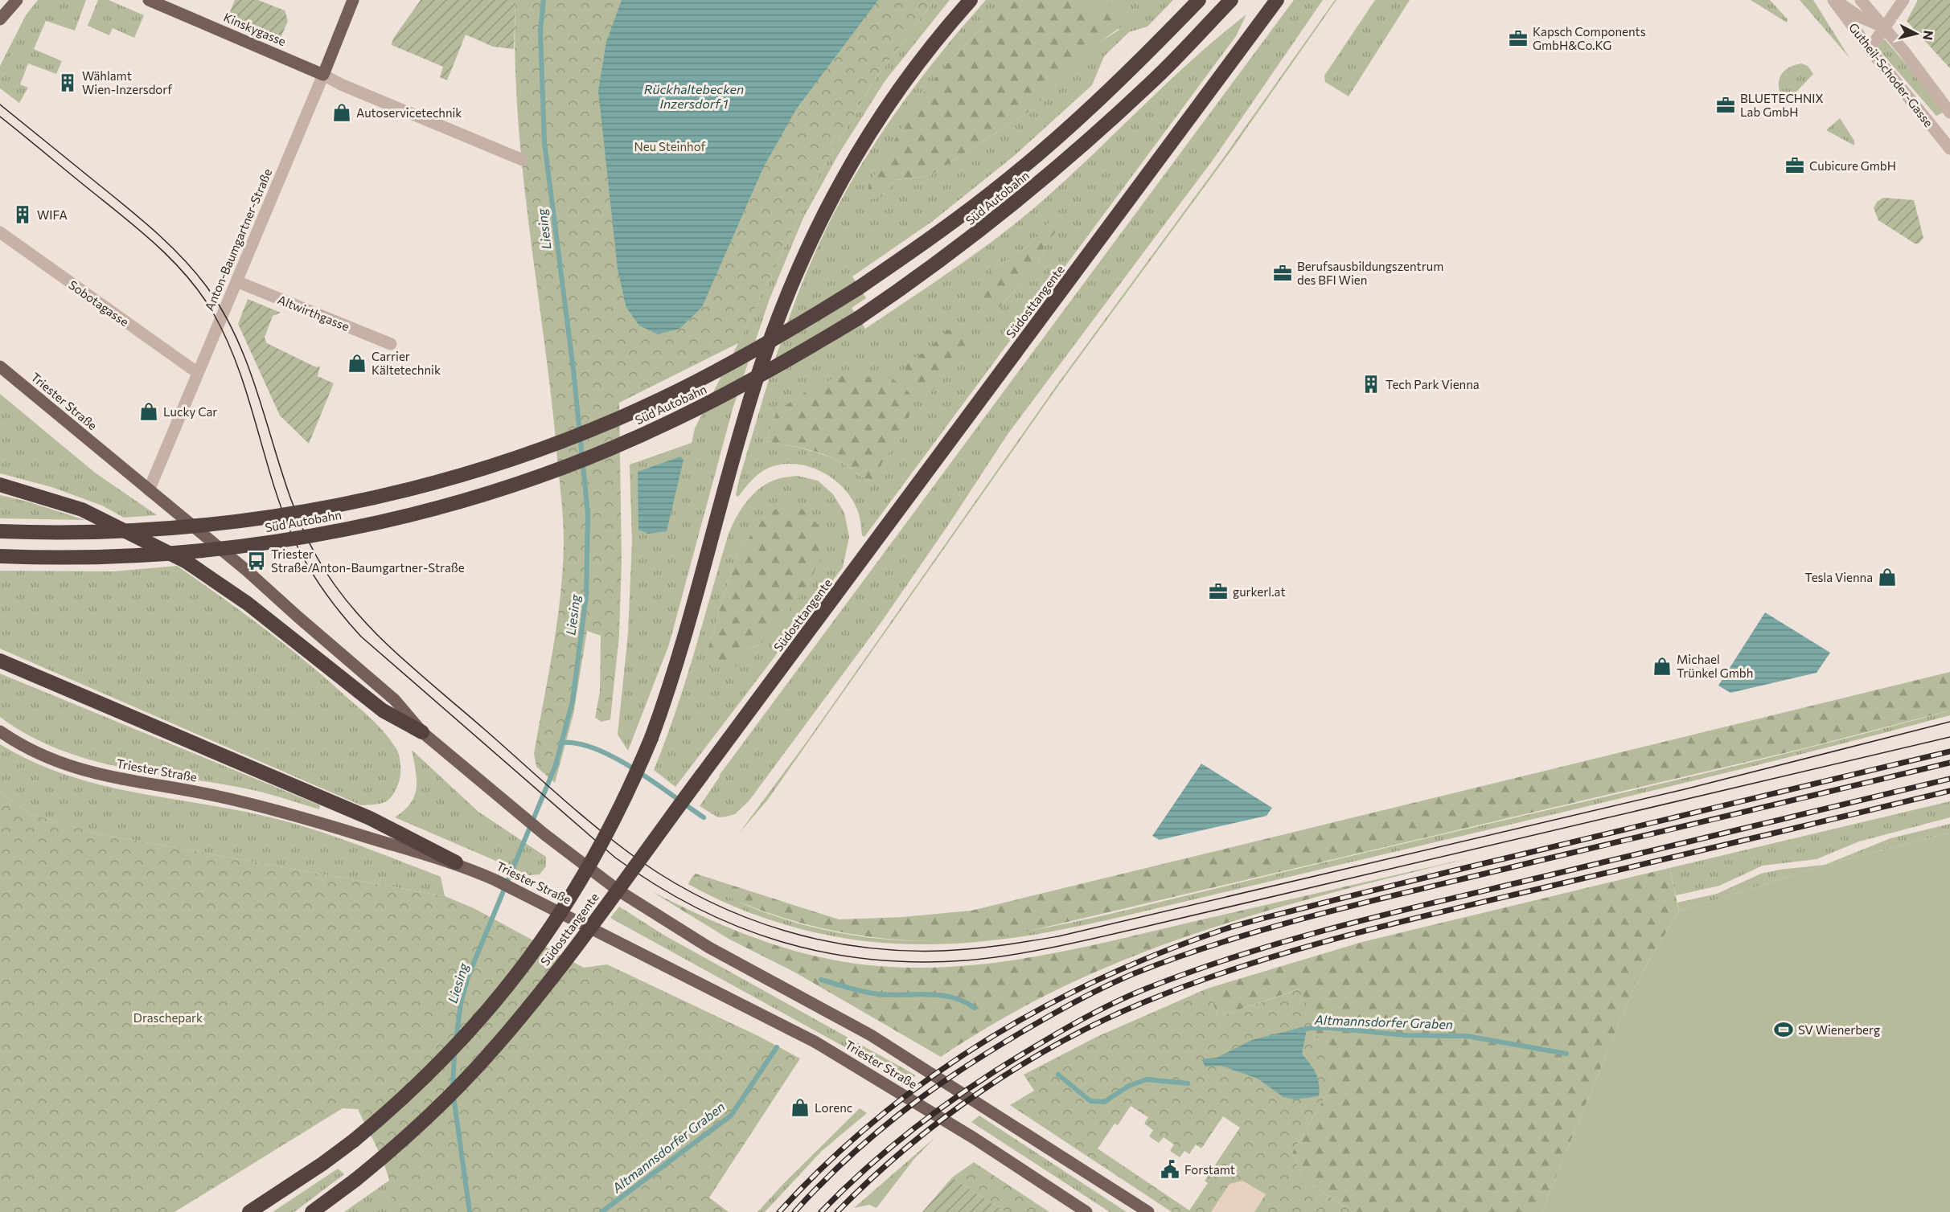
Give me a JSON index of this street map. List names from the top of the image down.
{
  "streets": {
    "highway": ["Süd Autobahn", "Südosttangente"],
    "main road": ["Kinskygasse", "Anton-Baumgartner-Straße", "Triester Straße"],
    "street": ["Gutheil-Schoder-Gasse", "Sobotagasse", "Altwirthgasse"]
  },
  "crossings": [
    ["Kinskygasse", "Anton-Baumgartner-Straße"],
    ["Anton-Baumgartner-Straße", "Sobotagasse"],
    ["Anton-Baumgartner-Straße", "Altwirthgasse"],
    ["Anton-Baumgartner-Straße", "Triester Straße"]
  ],
  "water": ["Rückhaltebecken Inzersdorf 1", "Liesing", "Altmannsdorfer Graben"],
  "parks": ["Neu Steinhof", "Draschepark"],
  "places": {
    "office": [
      "Kapsch Components GmbH&Co.KG",
      "BLUETECHNIX Lab GmbH",
      "Cubicure GmbH",
      "Berufsausbildungszentrum des BFI Wien",
      "gurkerl.at"
    ],
    "building": ["Wählamt Wien-Inzersdorf", "WIFA", "Tech Park Vienna"],
    "shop": [
      "Autoservicetechnik",
      "Carrier Kältetechnik",
      "Lucky Car",
      "Tesla Vienna",
      "Michael Trünkel Gmbh",
      "Lorenc"
    ],
    "bus stop": ["Triester Straße/Anton-Baumgartner-Straße"],
    "sports": ["SV Wienerberg"],
    "public building": ["Forstamt"]
  },
  "north": "right"
}
